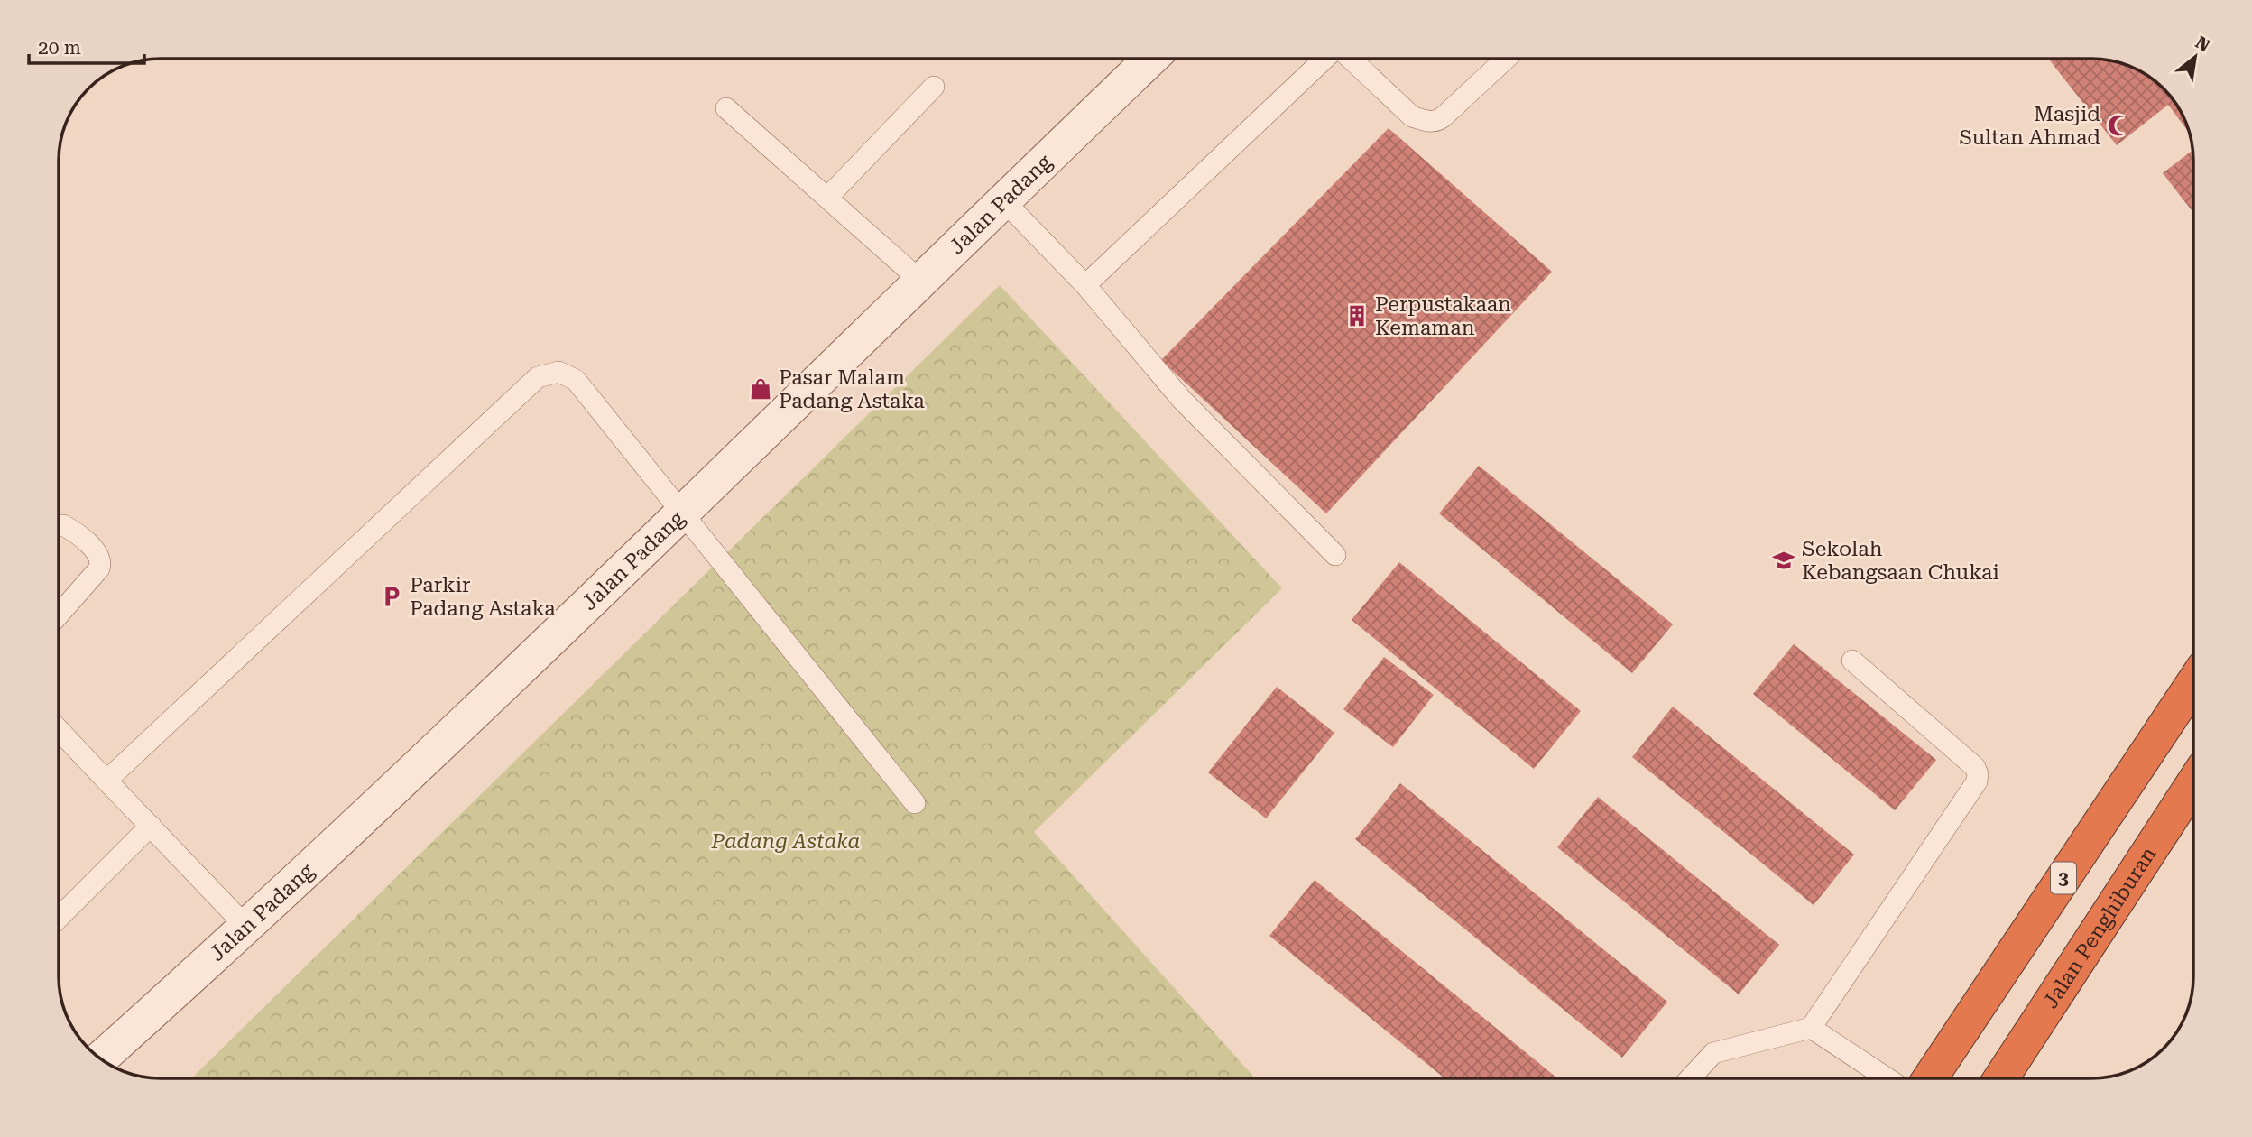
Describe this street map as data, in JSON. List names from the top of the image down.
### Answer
{
  "streets": {
    "highway": ["3", "Jalan Penghiburan"],
    "street": ["Jalan Padang"]
  },
  "parks": ["Padang Astaka"],
  "places": {
    "mosque": ["Masjid Sultan Ahmad"],
    "building": ["Perpustakaan Kemaman"],
    "shop": ["Pasar Malam Padang Astaka"],
    "school or university": ["Sekolah Kebangsaan Chukai"],
    "parking": ["Parkir Padang Astaka"]
  },
  "scale_bar": "20 m",
  "north": "top right"
}
